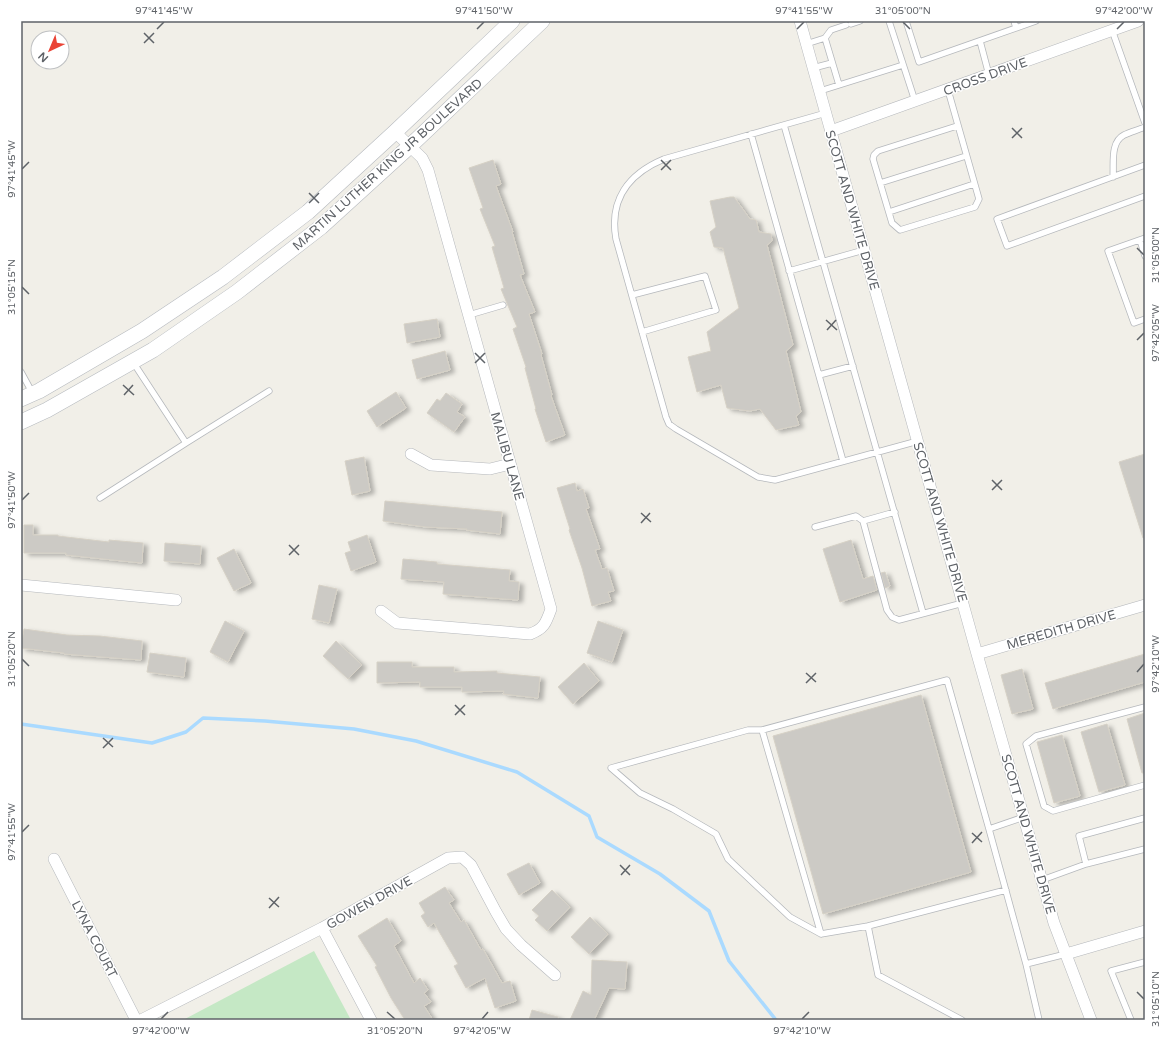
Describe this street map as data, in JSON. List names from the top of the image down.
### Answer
{
  "streets": {
    "main road": ["MARTIN LUTHER KING JR BOULEVARD"],
    "street": [
      "CROSS DRIVE",
      "SCOTT AND WHITE DRIVE",
      "MALIBU LANE",
      "MEREDITH DRIVE",
      "GOWEN DRIVE",
      "LYNA COURT"
    ]
  },
  "crossings": [
    ["CROSS DRIVE", "SCOTT AND WHITE DRIVE"],
    ["MARTIN LUTHER KING JR BOULEVARD", "MALIBU LANE"],
    ["SCOTT AND WHITE DRIVE", "MEREDITH DRIVE"]
  ],
  "north": "bottom left",
  "coordinates": [
    "97°41'45\"W",
    "97°41'50\"W",
    "97°41'55\"W",
    "31°05'00\"N",
    "97°42'00\"W",
    "31°05'15\"N",
    "97°42'05\"W",
    "31°05'20\"N",
    "97°42'10\"W",
    "31°05'10\"N"
  ]
}
